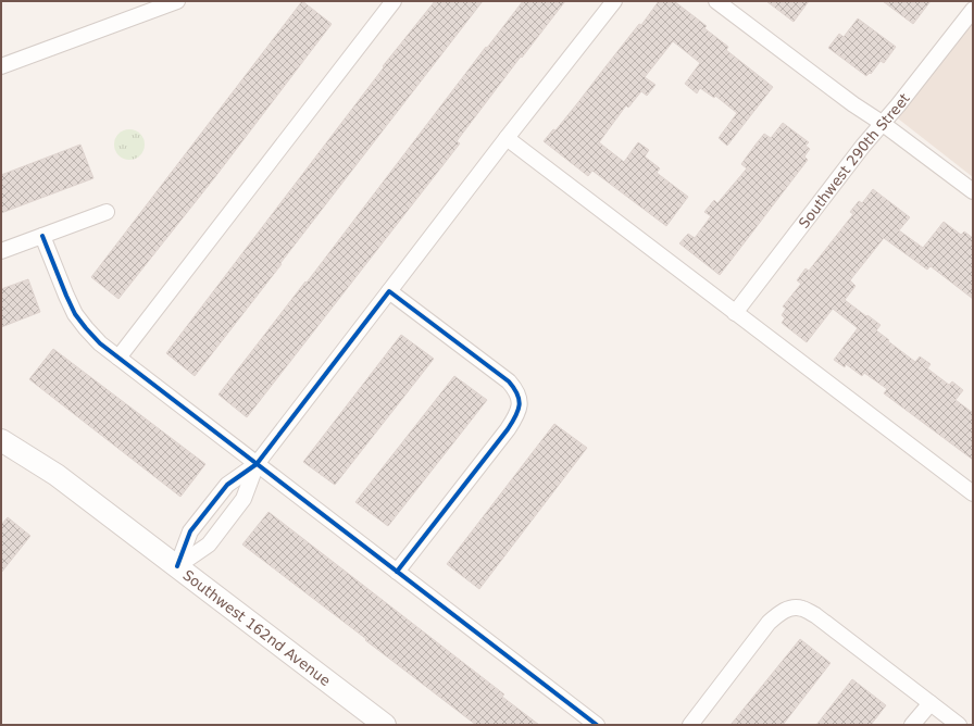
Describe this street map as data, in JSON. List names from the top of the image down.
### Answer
{
  "streets": {
    "street": ["Southwest 290th Street", "Southwest 162nd Avenue"]
  }
}
